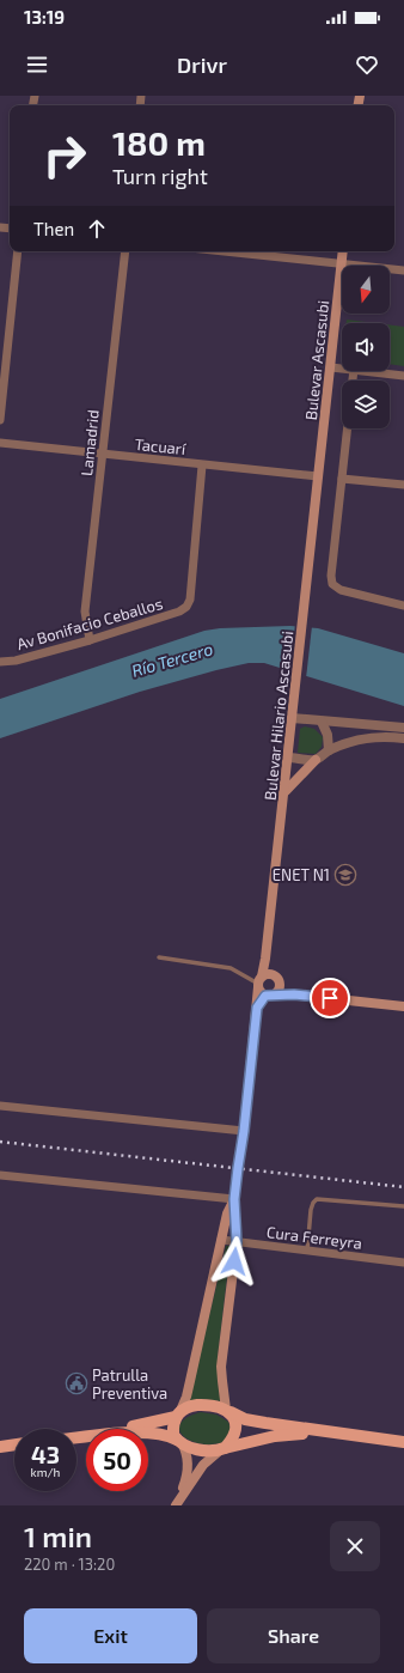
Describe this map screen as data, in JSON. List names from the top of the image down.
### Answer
{
  "streets": {
    "main road": ["Bulevar Ascasubi", "Bulevar Hilario Ascasubi"],
    "street": [
      "Lamadrid",
      "Tacuarí",
      "Av Bonifacio Ceballos",
      "Cura Ferreyra"
    ]
  },
  "crossings": [
    ["Bulevar Ascasubi", "Tacuarí"],
    ["Bulevar Ascasubi", "Bulevar Hilario Ascasubi"],
    ["Lamadrid", "Tacuarí"],
    ["Lamadrid", "Av Bonifacio Ceballos"],
    ["Tacuarí", "Av Bonifacio Ceballos"],
    ["Tacuarí", "Bulevar Hilario Ascasubi"]
  ],
  "water": ["Río Tercero"],
  "places": {
    "school or university": ["ENET N1"],
    "public building": ["Patrulla Preventiva"]
  },
  "north": "bottom",
  "page": {
    "status": "13:19",
    "header": "Drivr",
    "turn": ["180 m", "Turn right"],
    "then": "Then",
    "speed": "43 km/h",
    "limit": "50",
    "heading": ["1 min", "220 m · 13:20"],
    "buttons": ["Exit", "Share"]
  }
}
